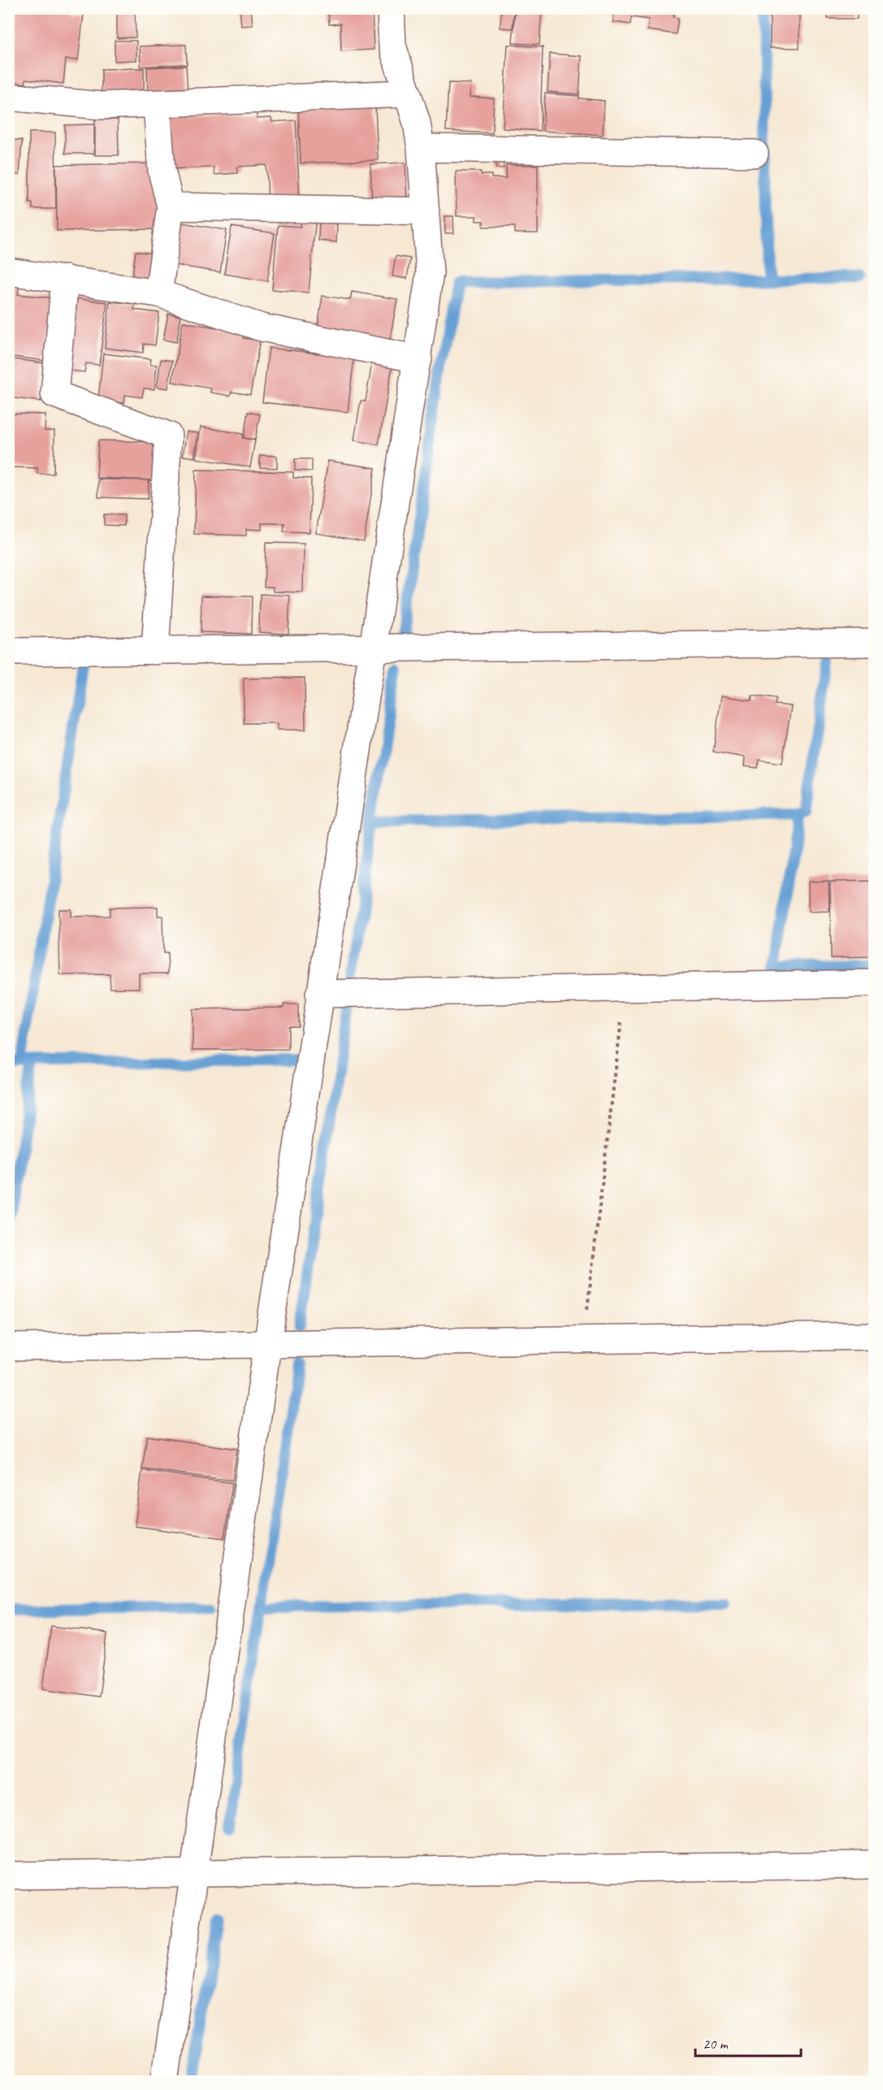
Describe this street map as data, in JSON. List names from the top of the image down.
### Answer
{
  "scale_bar": "20 m"
}
